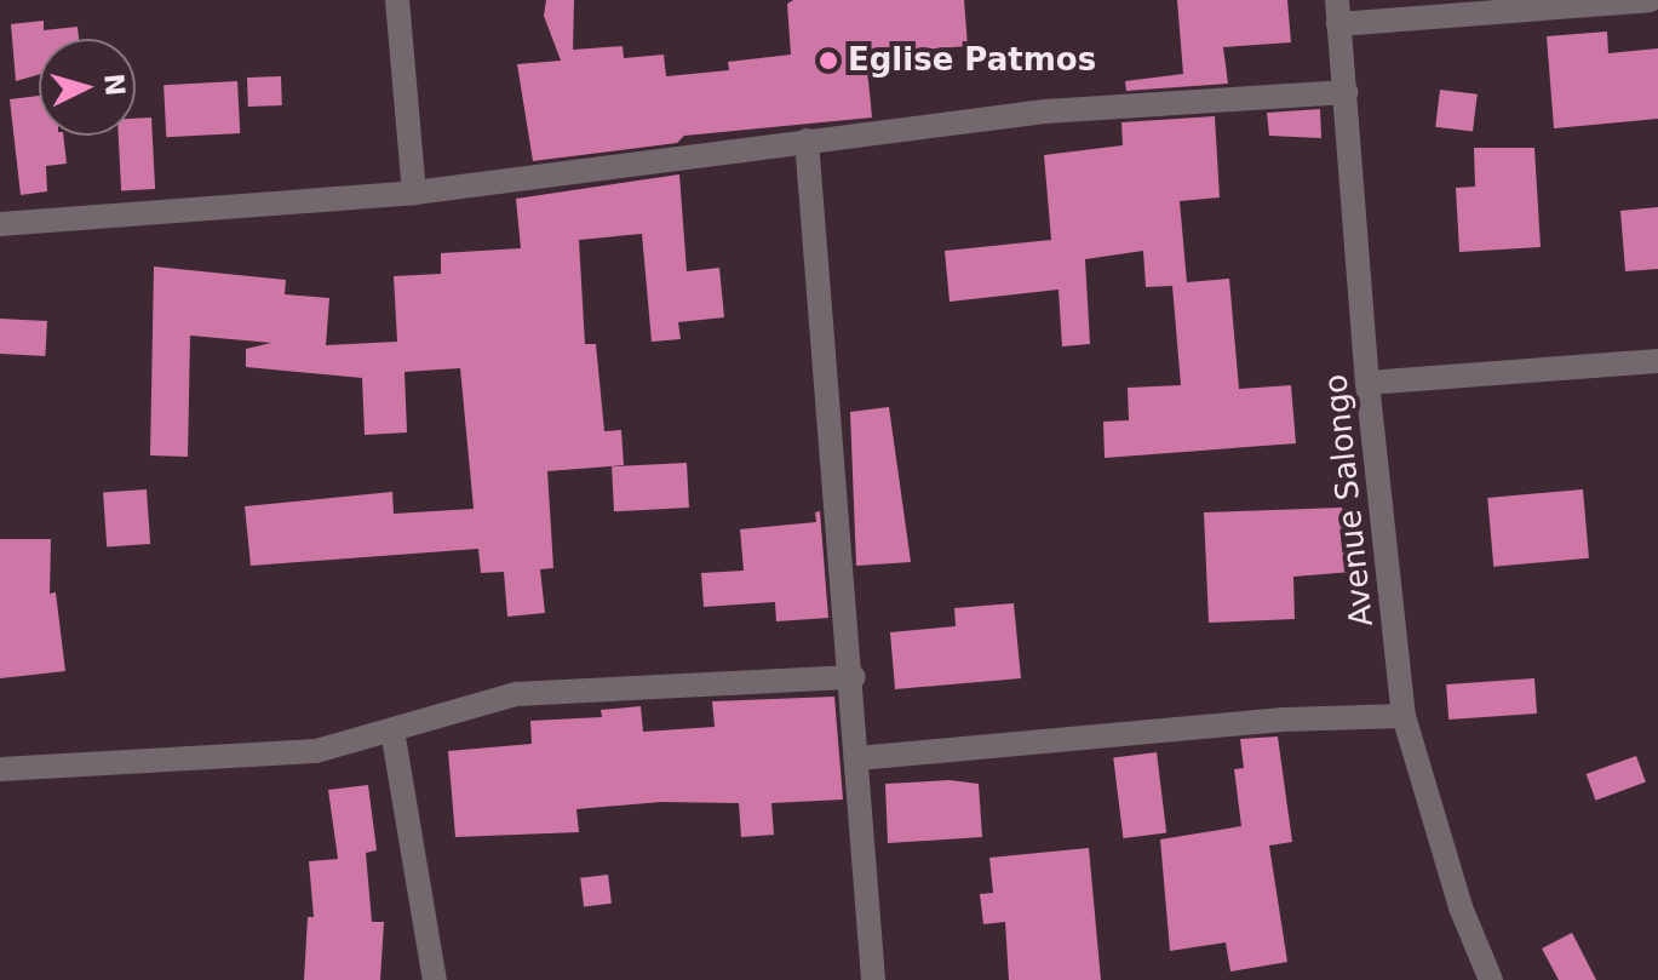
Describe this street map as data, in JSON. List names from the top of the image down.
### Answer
{
  "streets": {
    "street": ["Avenue Salongo"]
  },
  "places": ["Eglise Patmos"],
  "north": "right"
}
